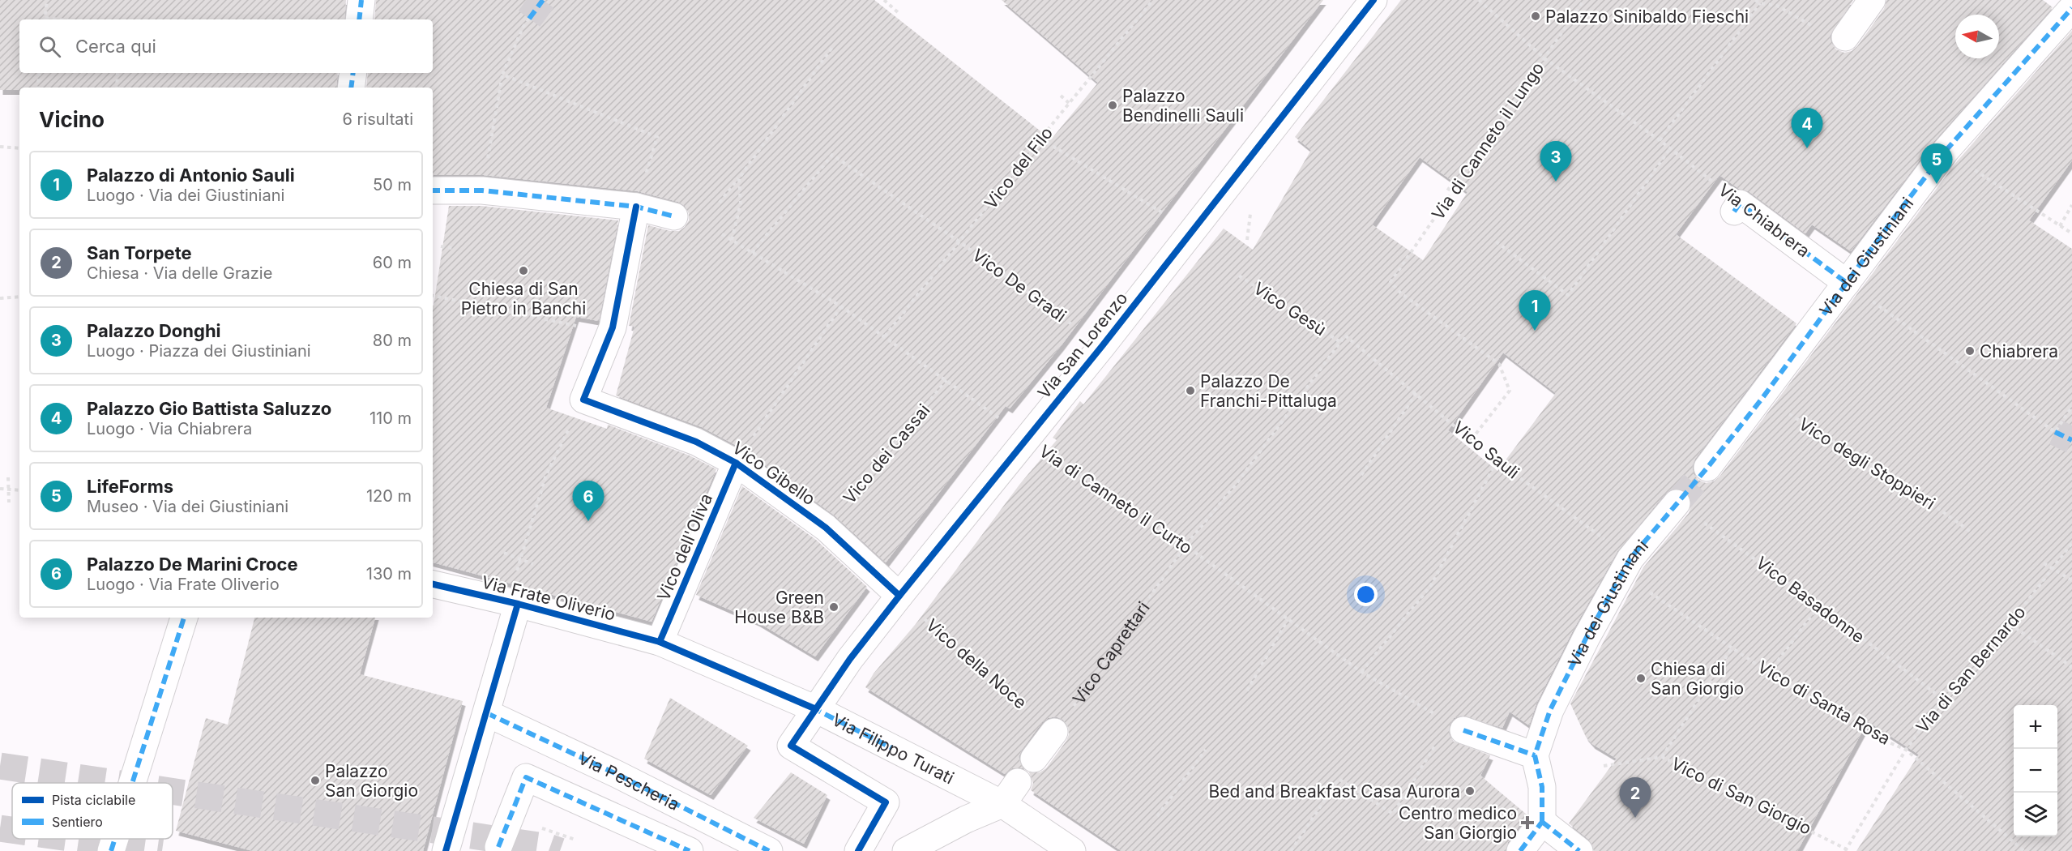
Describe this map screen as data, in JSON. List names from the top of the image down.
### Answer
{
  "streets": {
    "street": [
      "Via Chiabrera",
      "Via dei Giustiniani",
      "Via San Lorenzo",
      "Vico Gibello",
      "Vico dell'Oliva",
      "Via Frate Oliverio",
      "Via Filippo Turati",
      "Via Pescheria"
    ],
    "path": [
      "Via di Canneto il Lungo",
      "Vico del Filo",
      "Vico De Gradi",
      "Vico Gesù",
      "Vico Sauli",
      "Vico dei Cassai",
      "Vico degli Stoppieri",
      "Via di Canneto il Curto",
      "Vico Basadonne",
      "Vico Caprettari",
      "Vico della Noce",
      "Via di San Bernardo",
      "Vico di Santa Rosa",
      "Vico di San Giorgio"
    ]
  },
  "crossings": [
    ["Via di Canneto il Lungo", "Via Chiabrera"],
    ["Via di Canneto il Lungo", "Vico Sauli"],
    ["Vico del Filo", "Vico De Gradi"],
    ["Vico del Filo", "Via di Canneto il Curto"],
    ["Via Chiabrera", "Via dei Giustiniani"],
    ["Via dei Giustiniani", "Vico Sauli"],
    ["Via dei Giustiniani", "Vico degli Stoppieri"],
    ["Via dei Giustiniani", "Vico Basadonne"],
    ["Via dei Giustiniani", "Vico di Santa Rosa"],
    ["Vico De Gradi", "Via San Lorenzo"],
    ["Vico De Gradi", "Via di Canneto il Curto"],
    ["Vico Gesù", "Vico Sauli"],
    ["Via San Lorenzo", "Vico Gibello"],
    ["Via San Lorenzo", "Via di Canneto il Curto"],
    ["Via San Lorenzo", "Via Frate Oliverio"],
    ["Via San Lorenzo", "Vico della Noce"],
    ["Via San Lorenzo", "Via Filippo Turati"],
    ["Vico Sauli", "Vico di Santa Rosa"],
    ["Vico dei Cassai", "Vico Gibello"],
    ["Vico dei Cassai", "Via di Canneto il Curto"],
    ["Vico Gibello", "Vico dell'Oliva"],
    ["Vico Gibello", "Vico della Noce"],
    ["Via di Canneto il Curto", "Vico Caprettari"],
    ["Vico dell'Oliva", "Via Frate Oliverio"],
    ["Via Frate Oliverio", "Via Filippo Turati"],
    ["Vico Basadonne", "Via di San Bernardo"],
    ["Vico Caprettari", "Vico della Noce"],
    ["Via di San Bernardo", "Vico di Santa Rosa"],
    ["Via di San Bernardo", "Vico di San Giorgio"]
  ],
  "places": {
    "other": [
      "Palazzo Sinibaldo Fieschi",
      "Palazzo Bendinelli Sauli",
      "Chiesa di San Pietro in Banchi",
      "Chiabrera",
      "Palazzo De Franchi-Pittaluga",
      "Green House B&B",
      "Chiesa di San Giorgio",
      "Palazzo San Giorgio",
      "Bed and Breakfast Casa Aurora"
    ],
    "health": ["Centro medico San Giorgio"]
  },
  "legend": ["Pista ciclabile", "Sentiero"],
  "north": "left",
  "page": {
    "search": "Cerca qui",
    "heading": ["Vicino", "6 risultati"],
    "pins": [
      "4",
      "3",
      "5",
      "1",
      "6",
      "2"
    ],
    "list": [
      {
        "mark": "1",
        "name": "Palazzo di Antonio Sauli",
        "note": "Luogo · Via dei Giustiniani",
        "value": "50 m"
      },
      {
        "mark": "2",
        "name": "San Torpete",
        "note": "Chiesa · Via delle Grazie",
        "value": "60 m"
      },
      {
        "mark": "3",
        "name": "Palazzo Donghi",
        "note": "Luogo · Piazza dei Giustiniani",
        "value": "80 m"
      },
      {
        "mark": "4",
        "name": "Palazzo Gio Battista Saluzzo",
        "note": "Luogo · Via Chiabrera",
        "value": "110 m"
      },
      {
        "mark": "5",
        "name": "LifeForms",
        "note": "Museo · Via dei Giustiniani",
        "value": "120 m"
      },
      {
        "mark": "6",
        "name": "Palazzo De Marini Croce",
        "note": "Luogo · Via Frate Oliverio",
        "value": "130 m"
      }
    ],
    "map_buttons": ["+", "−"]
  }
}
